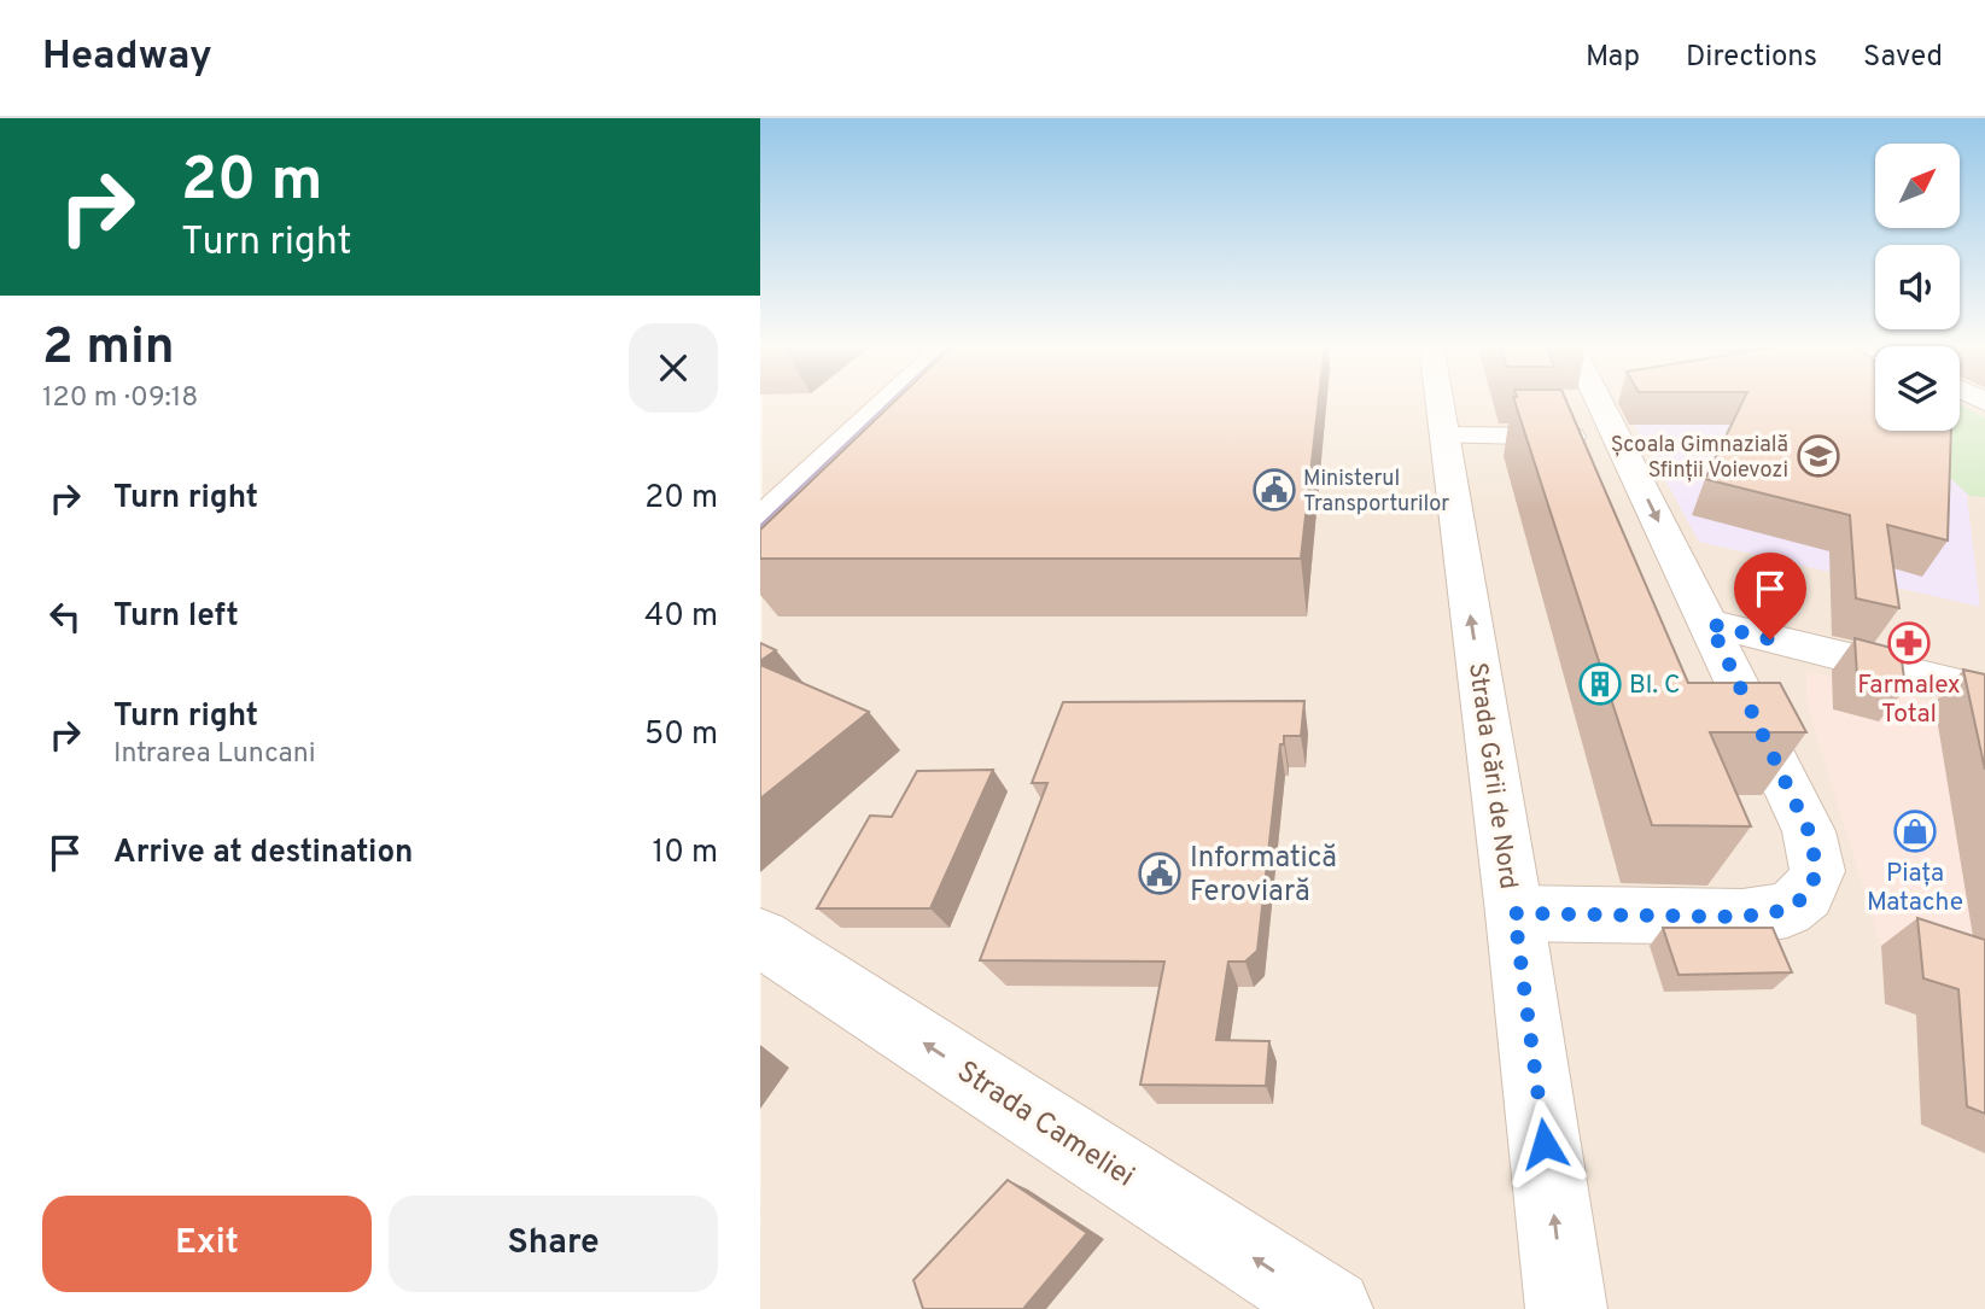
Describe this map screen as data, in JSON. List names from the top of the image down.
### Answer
{
  "streets": {
    "street": ["Strada Gării de Nord", "Strada Cameliei"]
  },
  "one_way": ["Strada Gării de Nord", "Strada Cameliei"],
  "places": {
    "school or university": ["Școala Gimnazială Sfinții Voievozi"],
    "public building": ["Ministerul Transporturilor", "Informatică Feroviară"],
    "pharmacy": ["Farmalex Total"],
    "building": ["Bl. C"],
    "shop": ["Piața Matache"]
  },
  "north": "top right",
  "page": {
    "header": "Headway",
    "nav": ["Map", "Directions", "Saved"],
    "turn": ["20 m", "Turn right"],
    "heading": ["2 min", "120 m · 09:18"],
    "list": [
      {
        "name": "Turn right",
        "value": "20 m"
      },
      {
        "name": "Turn left",
        "value": "40 m"
      },
      {
        "name": "Turn right",
        "note": "Intrarea Luncani",
        "value": "50 m"
      },
      {
        "name": "Arrive at destination",
        "value": "10 m"
      }
    ],
    "buttons": ["Exit", "Share"]
  }
}
